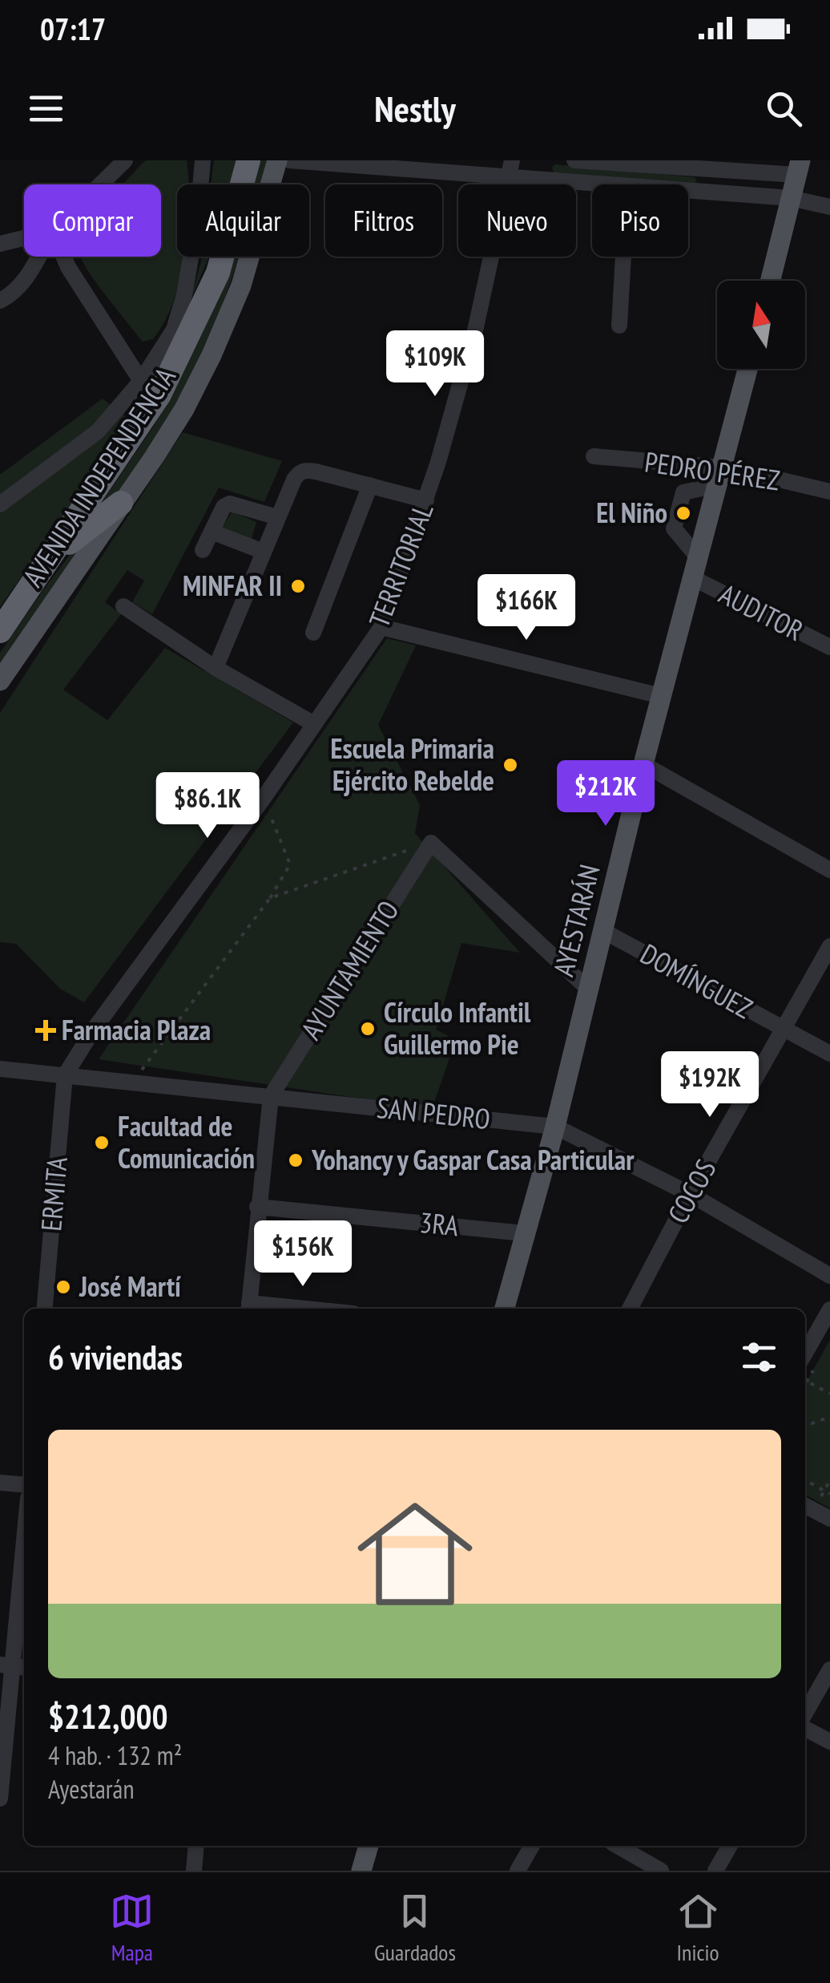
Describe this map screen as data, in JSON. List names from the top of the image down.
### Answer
{
  "streets": {
    "highway": ["AVENIDA INDEPENDENCIA"],
    "main road": ["AYESTARÁN"],
    "street": [
      "PEDRO PÉREZ",
      "TERRITORIAL",
      "AUDITOR",
      "AYUNTAMIENTO",
      "DOMÍNGUEZ",
      "SAN PEDRO",
      "COCOS",
      "ERMITA",
      "3RA"
    ]
  },
  "crossings": [
    ["PEDRO PÉREZ", "AYESTARÁN"],
    ["TERRITORIAL", "SAN PEDRO"],
    ["TERRITORIAL", "ERMITA"],
    ["AUDITOR", "AYESTARÁN"],
    ["AYESTARÁN", "DOMÍNGUEZ"],
    ["AYESTARÁN", "SAN PEDRO"],
    ["AYESTARÁN", "3RA"],
    ["AYUNTAMIENTO", "SAN PEDRO"],
    ["AYUNTAMIENTO", "3RA"],
    ["DOMÍNGUEZ", "COCOS"],
    ["SAN PEDRO", "COCOS"],
    ["SAN PEDRO", "ERMITA"]
  ],
  "places": {
    "other": [
      "El Niño",
      "MINFAR II",
      "Escuela Primaria Ejército Rebelde",
      "Círculo Infantil Guillermo Pie",
      "Facultad de Comunicación",
      "Yohancy y Gaspar Casa Particular",
      "José Martí"
    ],
    "health": ["Farmacia Plaza"]
  },
  "north": "top",
  "page": {
    "status": "07:17",
    "header": "Nestly",
    "chip": [
      "Comprar",
      "Alquilar",
      "Filtros",
      "Nuevo",
      "Piso"
    ],
    "price": [
      "$109K",
      "$166K",
      "$212K",
      "$86.1K",
      "$192K",
      "$156K"
    ],
    "heading": "6 viviendas",
    "list": [
      {
        "name": "$212,000",
        "note": "4 hab. · 132 m² · Ayestarán"
      }
    ],
    "tabs": ["Mapa", "Guardados", "Inicio"]
  }
}
